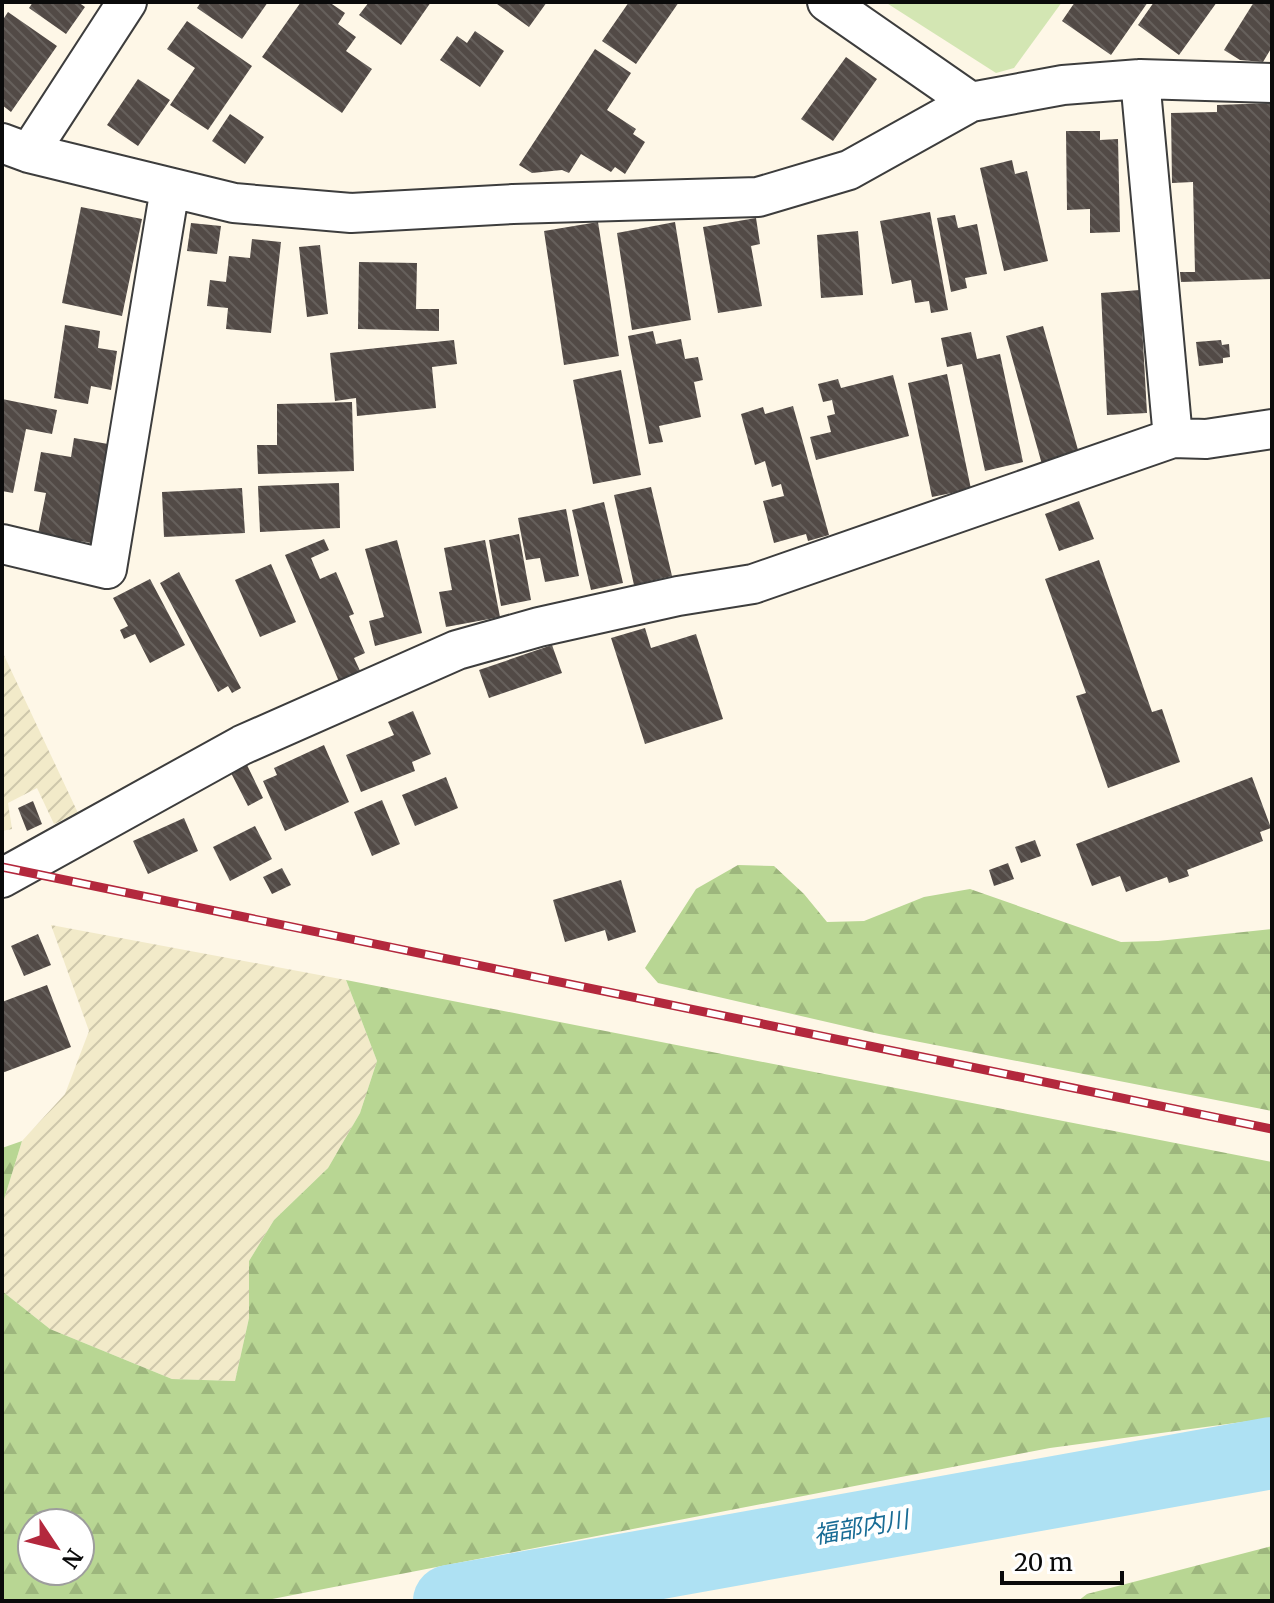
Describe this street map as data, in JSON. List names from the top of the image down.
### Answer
{
  "water": ["福部内川"],
  "scale_bar": "20 m",
  "north": "bottom right"
}
